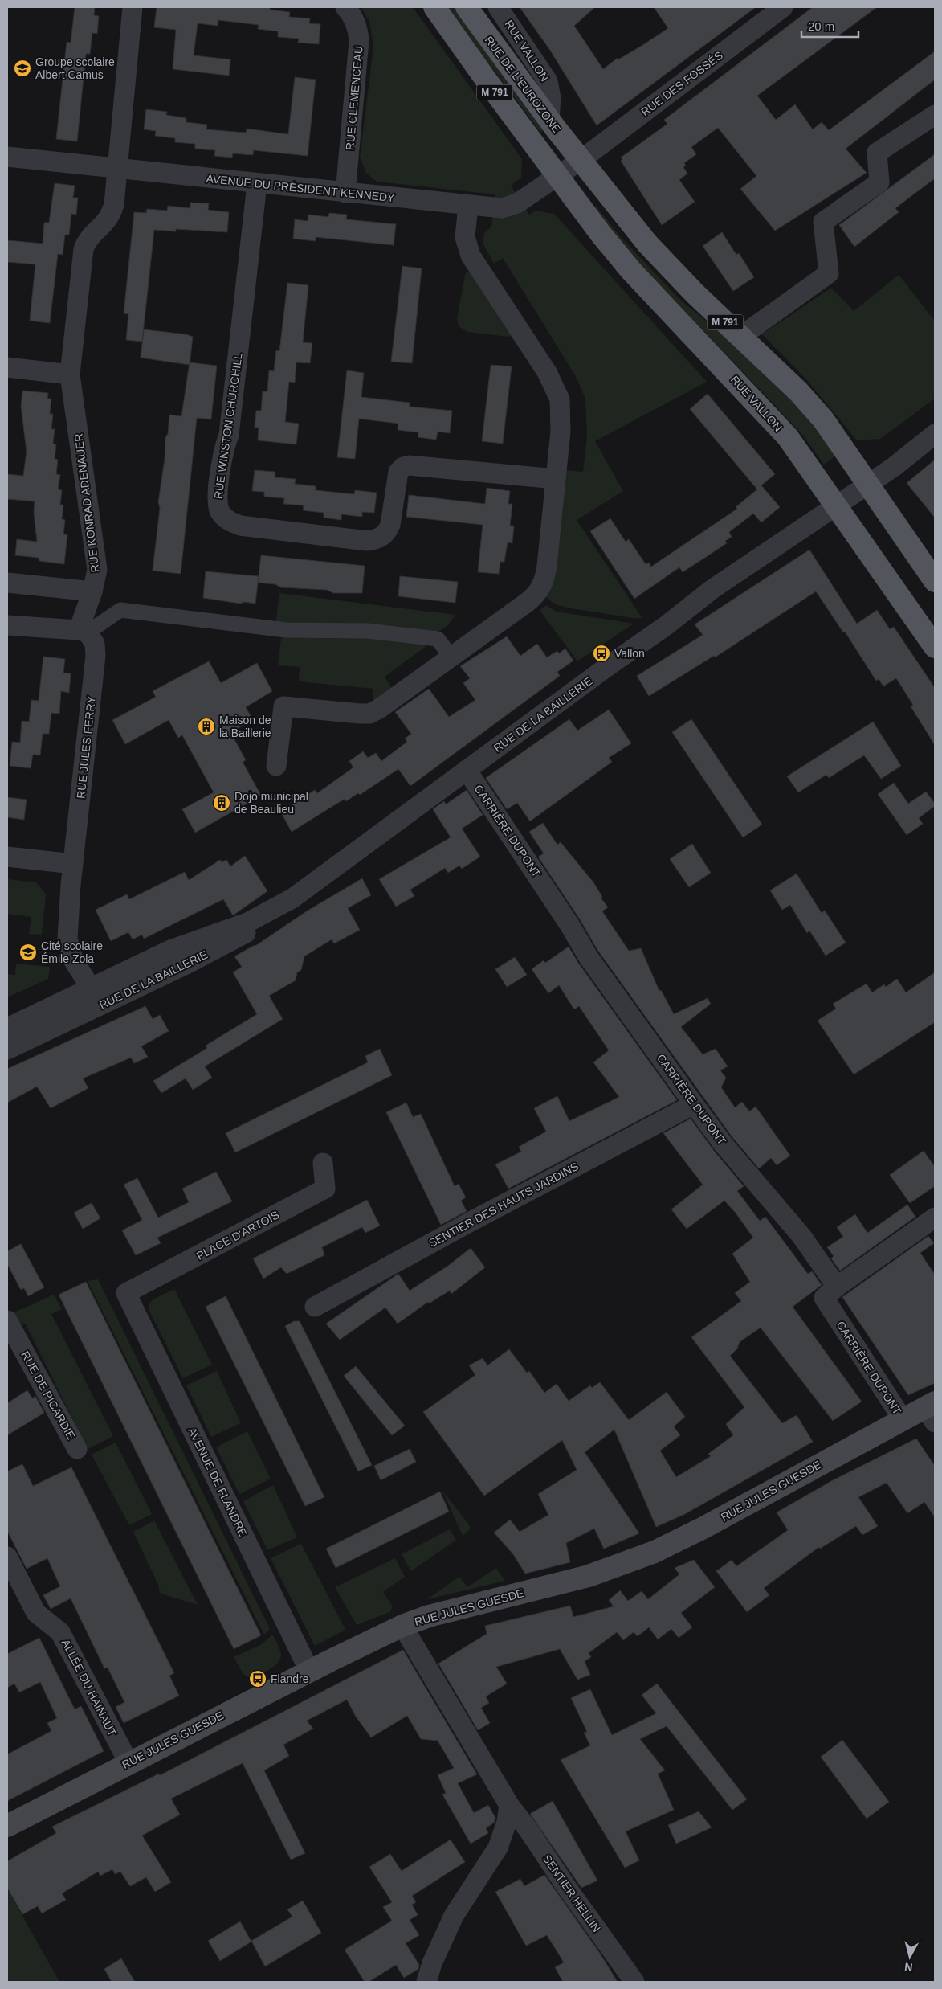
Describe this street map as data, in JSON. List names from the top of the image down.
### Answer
{
  "streets": {
    "main road": [
      "RUE VALLON",
      "RUE DE L'EUROZONE",
      "M 791",
      "RUE JULES GUESDE"
    ],
    "street": [
      "RUE DES FOSSÉS",
      "RUE CLEMENCEAU",
      "AVENUE DU PRÉSIDENT KENNEDY",
      "RUE WINSTON CHURCHILL",
      "RUE KONRAD ADENAUER",
      "RUE DE LA BAILLERIE",
      "RUE JULES FERRY",
      "CARRIÈRE DUPONT",
      "SENTIER DES HAUTS JARDINS",
      "PLACE D'ARTOIS",
      "RUE DE PICARDIE",
      "AVENUE DE FLANDRE",
      "ALLÉE DU HAINAUT",
      "SENTIER HELLIN"
    ]
  },
  "crossings": [
    ["RUE VALLON", "RUE DE L'EUROZONE"],
    ["RUE VALLON", "M 791"],
    ["RUE VALLON", "AVENUE DU PRÉSIDENT KENNEDY"],
    ["RUE VALLON", "RUE DE LA BAILLERIE"],
    ["RUE DES FOSSÉS", "RUE DE L'EUROZONE"],
    ["RUE DES FOSSÉS", "M 791"],
    ["RUE DES FOSSÉS", "AVENUE DU PRÉSIDENT KENNEDY"],
    ["RUE DE L'EUROZONE", "M 791"],
    ["RUE DE L'EUROZONE", "AVENUE DU PRÉSIDENT KENNEDY"],
    ["M 791", "AVENUE DU PRÉSIDENT KENNEDY"],
    ["M 791", "RUE DE LA BAILLERIE"],
    ["RUE CLEMENCEAU", "AVENUE DU PRÉSIDENT KENNEDY"],
    ["AVENUE DU PRÉSIDENT KENNEDY", "RUE WINSTON CHURCHILL"],
    ["AVENUE DU PRÉSIDENT KENNEDY", "RUE KONRAD ADENAUER"],
    ["RUE KONRAD ADENAUER", "RUE JULES FERRY"],
    ["RUE DE LA BAILLERIE", "RUE JULES FERRY"],
    ["RUE DE LA BAILLERIE", "CARRIÈRE DUPONT"],
    ["CARRIÈRE DUPONT", "SENTIER DES HAUTS JARDINS"],
    ["CARRIÈRE DUPONT", "RUE JULES GUESDE"],
    ["PLACE D'ARTOIS", "AVENUE DE FLANDRE"],
    ["AVENUE DE FLANDRE", "RUE JULES GUESDE"],
    ["RUE JULES GUESDE", "ALLÉE DU HAINAUT"],
    ["RUE JULES GUESDE", "SENTIER HELLIN"]
  ],
  "places": {
    "school or university": ["Groupe scolaire Albert Camus", "Cité scolaire Émile Zola"],
    "bus stop": ["Vallon", "Flandre"],
    "building": ["Maison de la Baillerie", "Dojo municipal de Beaulieu"]
  },
  "scale_bar": "20 m",
  "north": "bottom"
}
